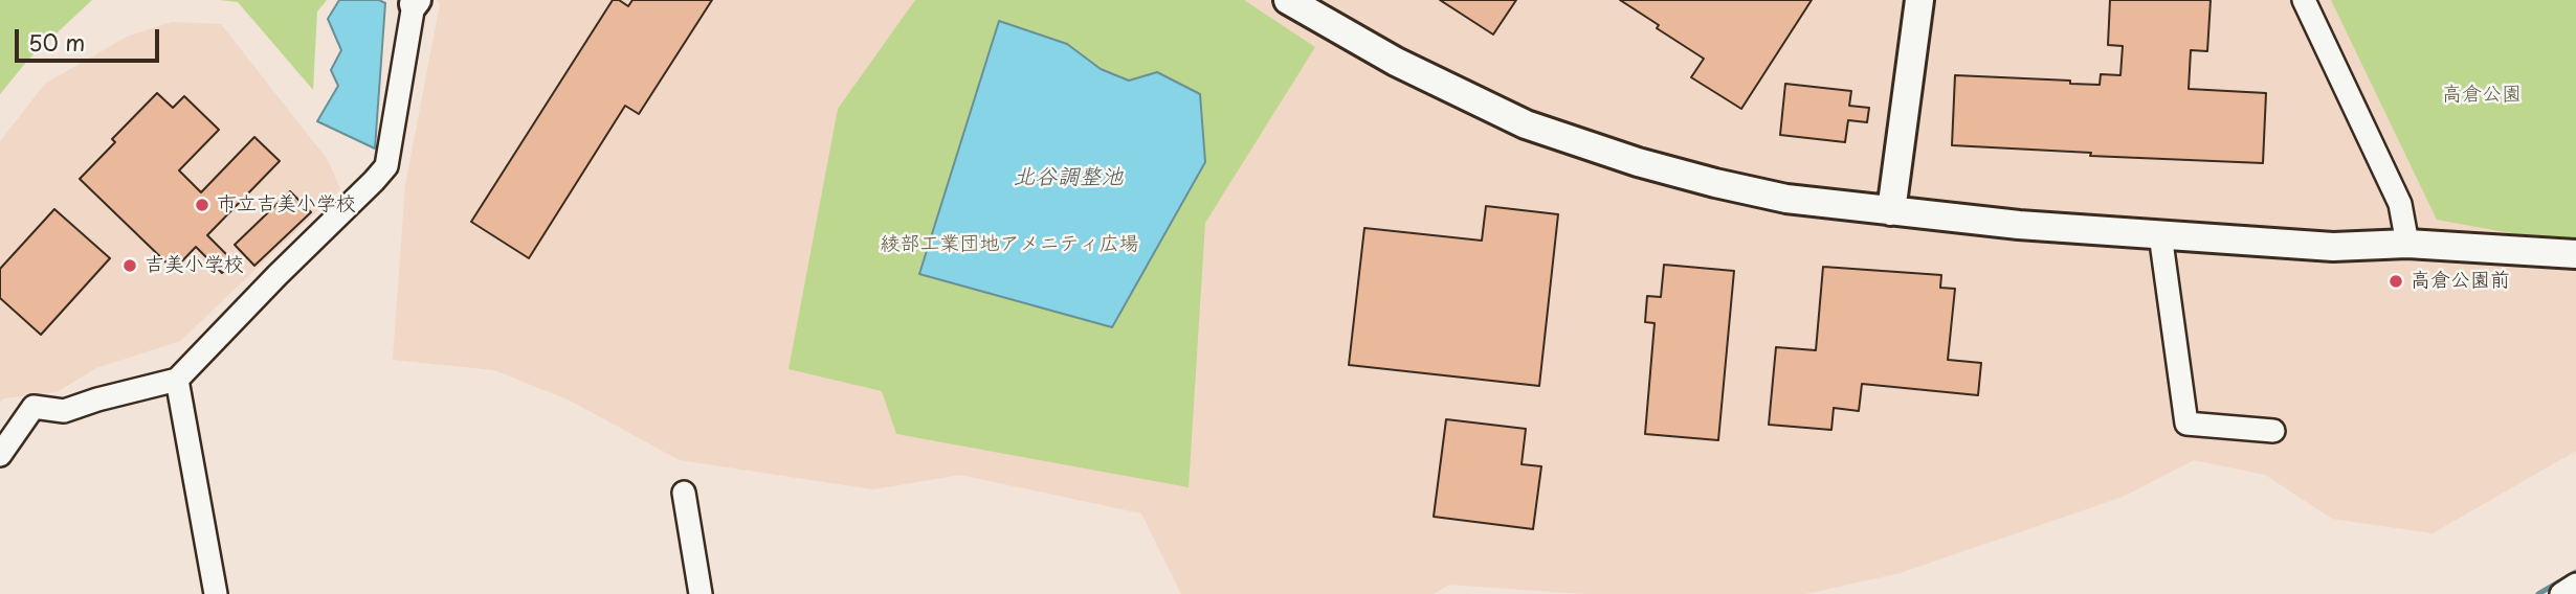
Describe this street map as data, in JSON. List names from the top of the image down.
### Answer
{
  "water": ["北谷調整池"],
  "parks": ["高倉公園", "綾部工業団地アメニティ広場"],
  "places": ["市立吉美小学校", "吉美小学校", "高倉公園前"],
  "scale_bar": "50 m"
}
